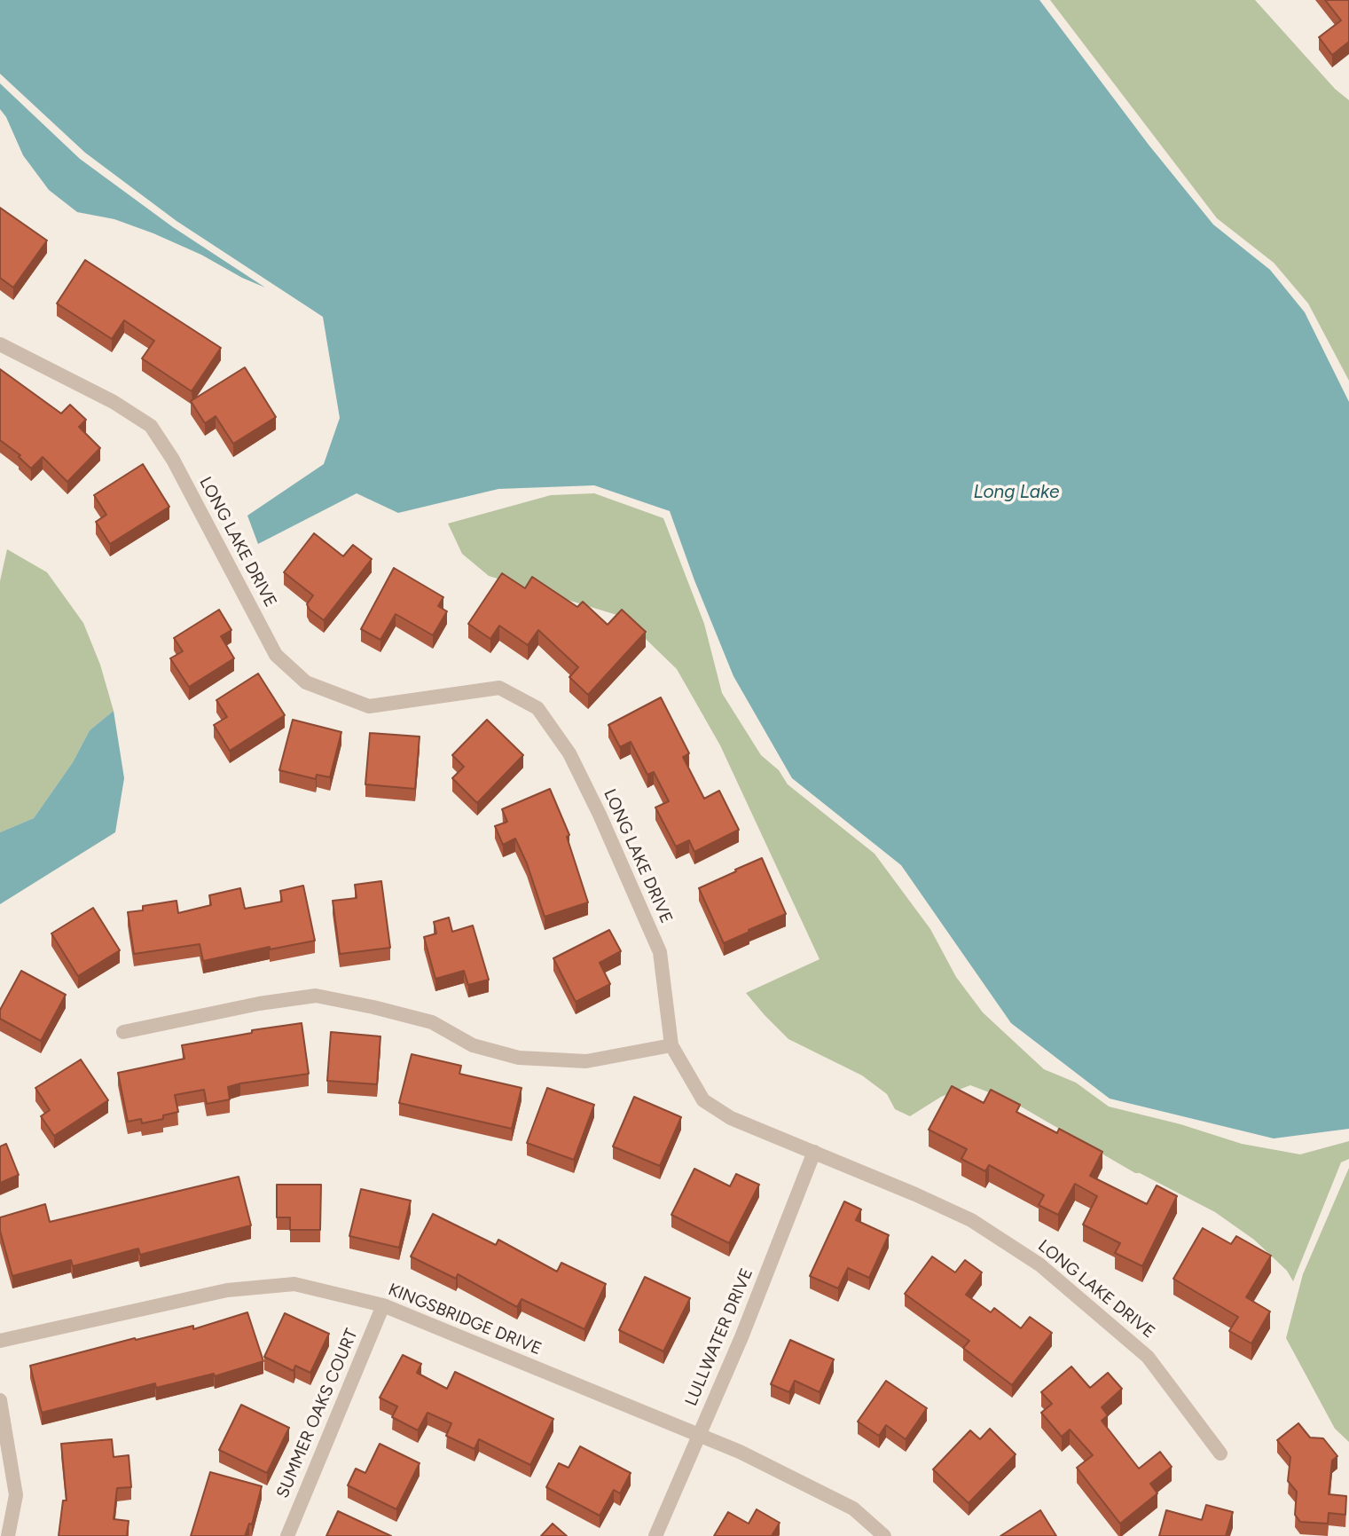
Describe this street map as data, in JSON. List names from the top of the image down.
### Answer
{
  "streets": {
    "street": [
      "LONG LAKE DRIVE",
      "KINGSBRIDGE DRIVE",
      "LULLWATER DRIVE",
      "SUMMER OAKS COURT"
    ]
  },
  "crossings": [
    ["LONG LAKE DRIVE", "LULLWATER DRIVE"],
    ["KINGSBRIDGE DRIVE", "LULLWATER DRIVE"],
    ["KINGSBRIDGE DRIVE", "SUMMER OAKS COURT"]
  ],
  "water": ["Long Lake"]
}
